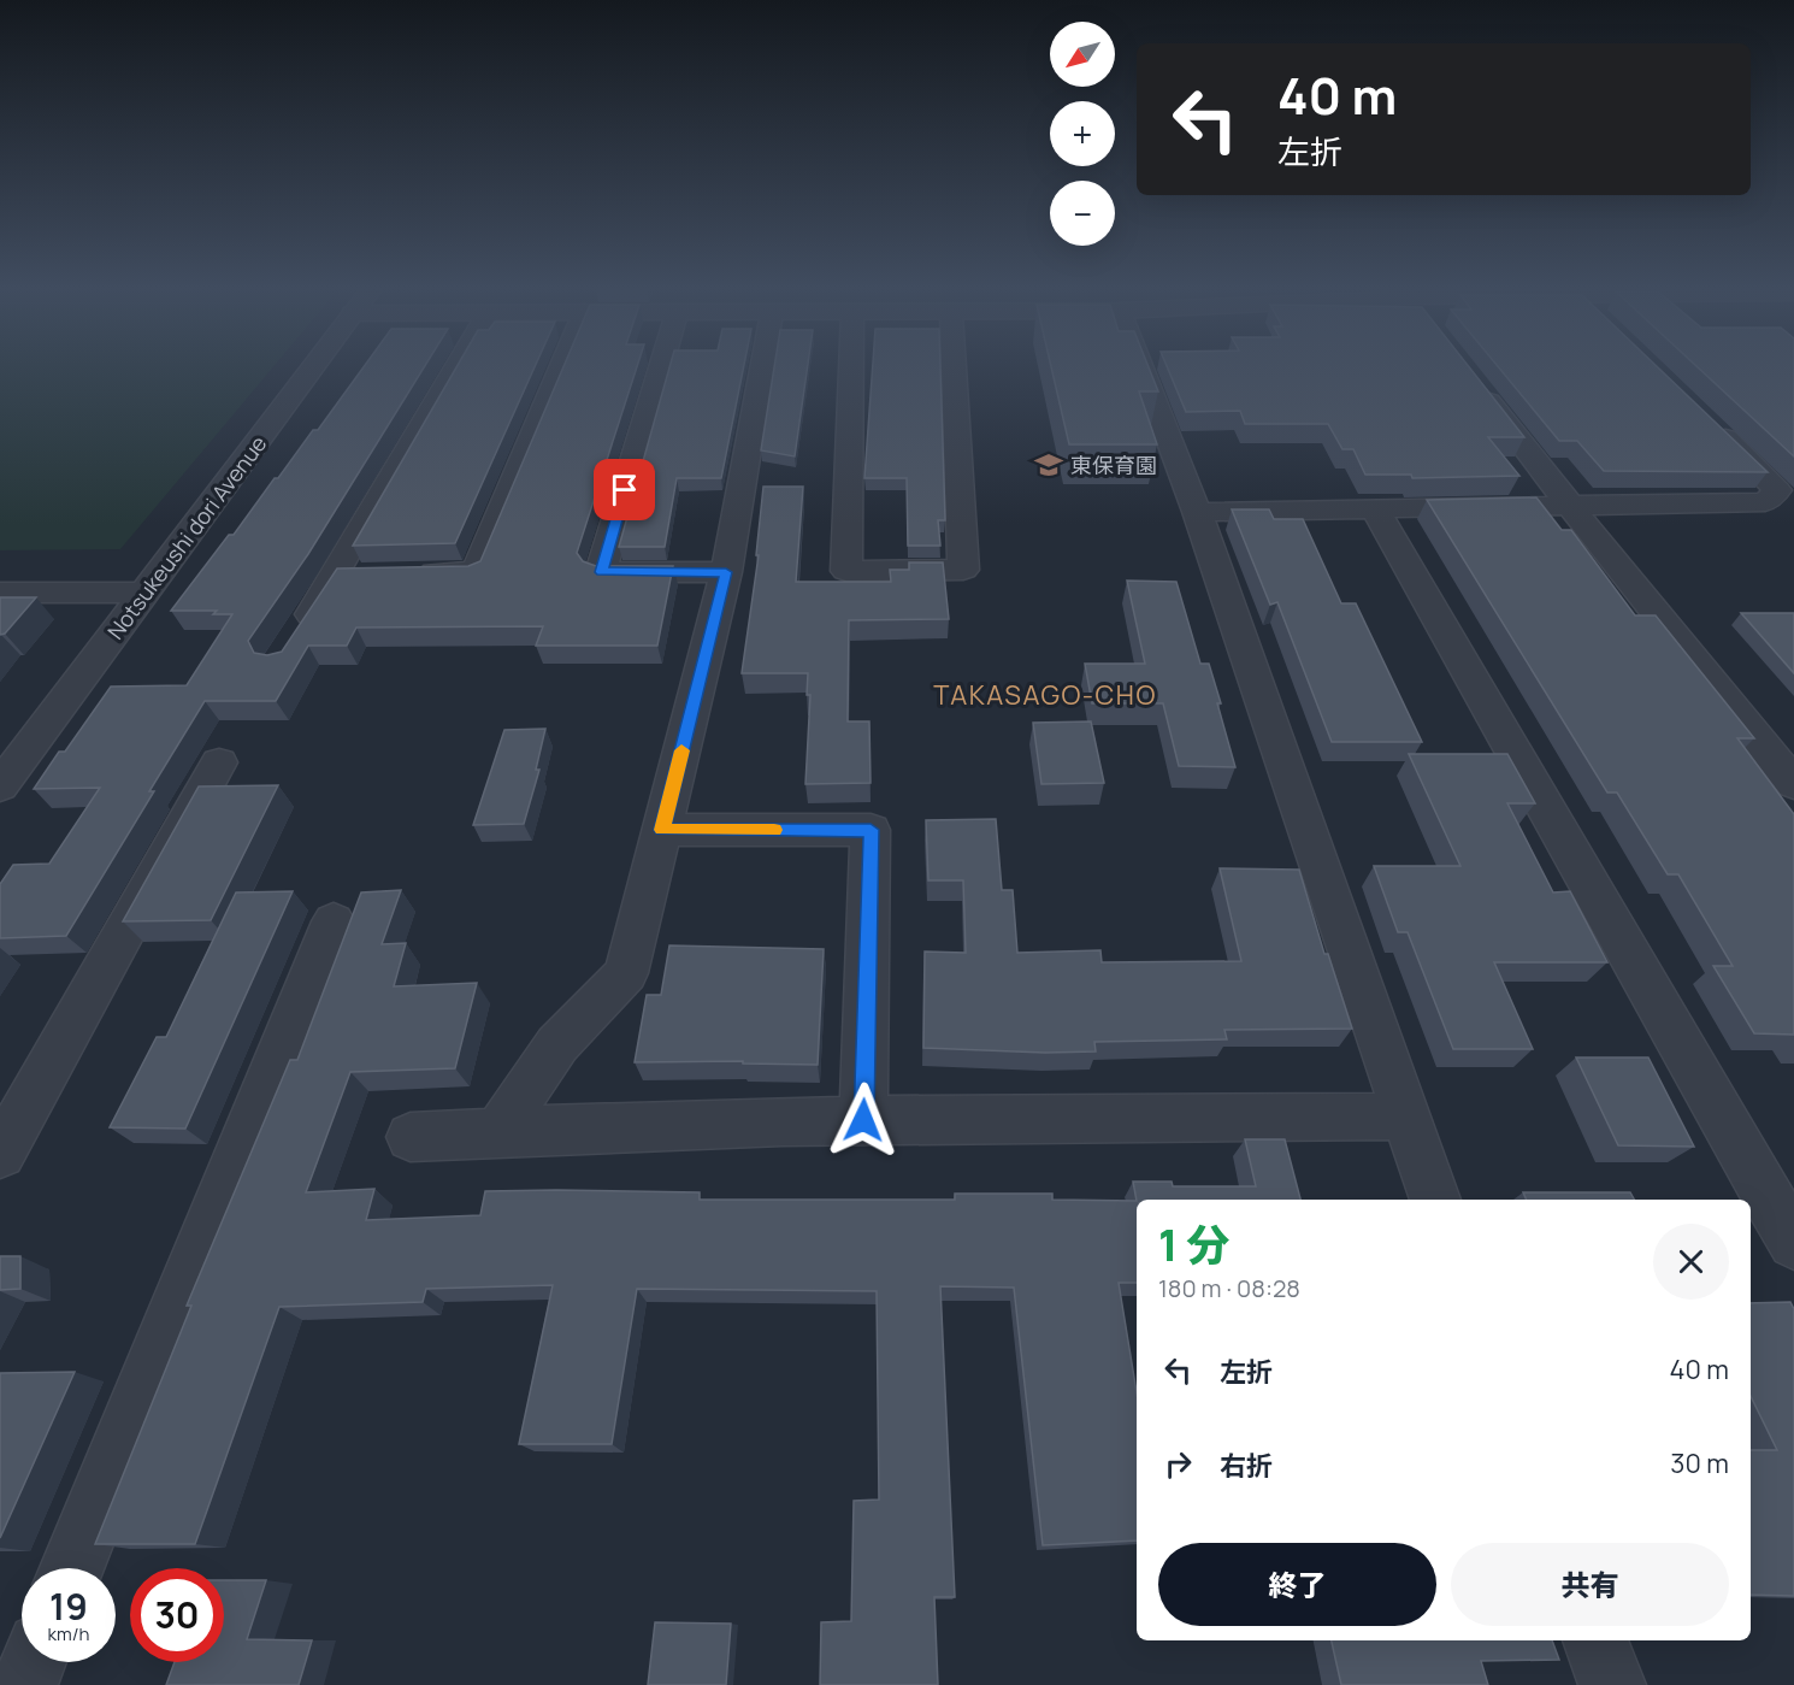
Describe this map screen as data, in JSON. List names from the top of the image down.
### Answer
{
  "streets": {
    "street": ["Notsukeushi dori Avenue"]
  },
  "districts": ["TAKASAGO-CHO"],
  "places": {
    "school or university": ["東保育園"]
  },
  "north": "bottom left",
  "page": {
    "map_buttons": ["+", "−"],
    "turn": ["40 m", "左折"],
    "heading": ["1 分", "180 m · 08:28"],
    "list": [
      {
        "name": "左折",
        "value": "40 m"
      },
      {
        "name": "右折",
        "value": "30 m"
      }
    ],
    "buttons": ["終了", "共有"],
    "speed": "19 km/h",
    "limit": "30"
  }
}
